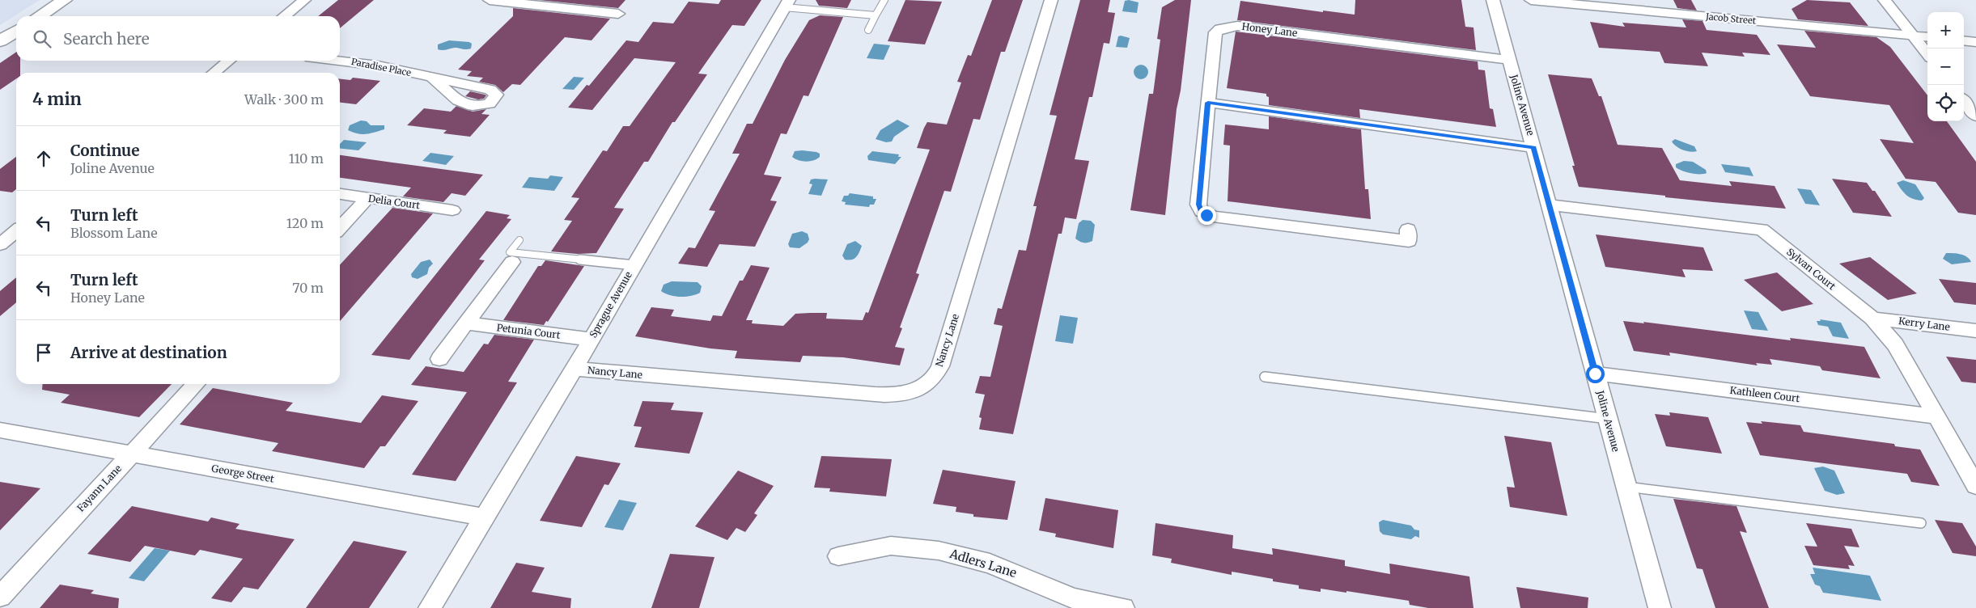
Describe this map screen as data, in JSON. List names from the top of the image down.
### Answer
{
  "streets": {
    "street": [
      "Jacob Street",
      "Honey Lane",
      "Paradise Place",
      "Joline Avenue",
      "Delia Court",
      "Sylvan Court",
      "Sprague Avenue",
      "Kerry Lane",
      "Petunia Court",
      "Nancy Lane",
      "Kathleen Court",
      "George Street",
      "Fayann Lane",
      "Adlers Lane"
    ]
  },
  "crossings": [
    ["Honey Lane", "Joline Avenue"],
    ["Joline Avenue", "Sylvan Court"],
    ["Joline Avenue", "Kathleen Court"],
    ["Sylvan Court", "Kerry Lane"],
    ["Sylvan Court", "Kathleen Court"],
    ["Sprague Avenue", "Petunia Court"],
    ["Sprague Avenue", "Nancy Lane"],
    ["Sprague Avenue", "George Street"],
    ["George Street", "Fayann Lane"]
  ],
  "page": {
    "map_buttons": ["+", "−"],
    "search": "Search here",
    "heading": ["4 min", "Walk · 300 m"],
    "list": [
      ["Continue", "Joline Avenue", "110 m"],
      ["Turn left", "Blossom Lane", "120 m"],
      ["Turn left", "Honey Lane", "70 m"],
      "Arrive at destination"
    ]
  }
}
